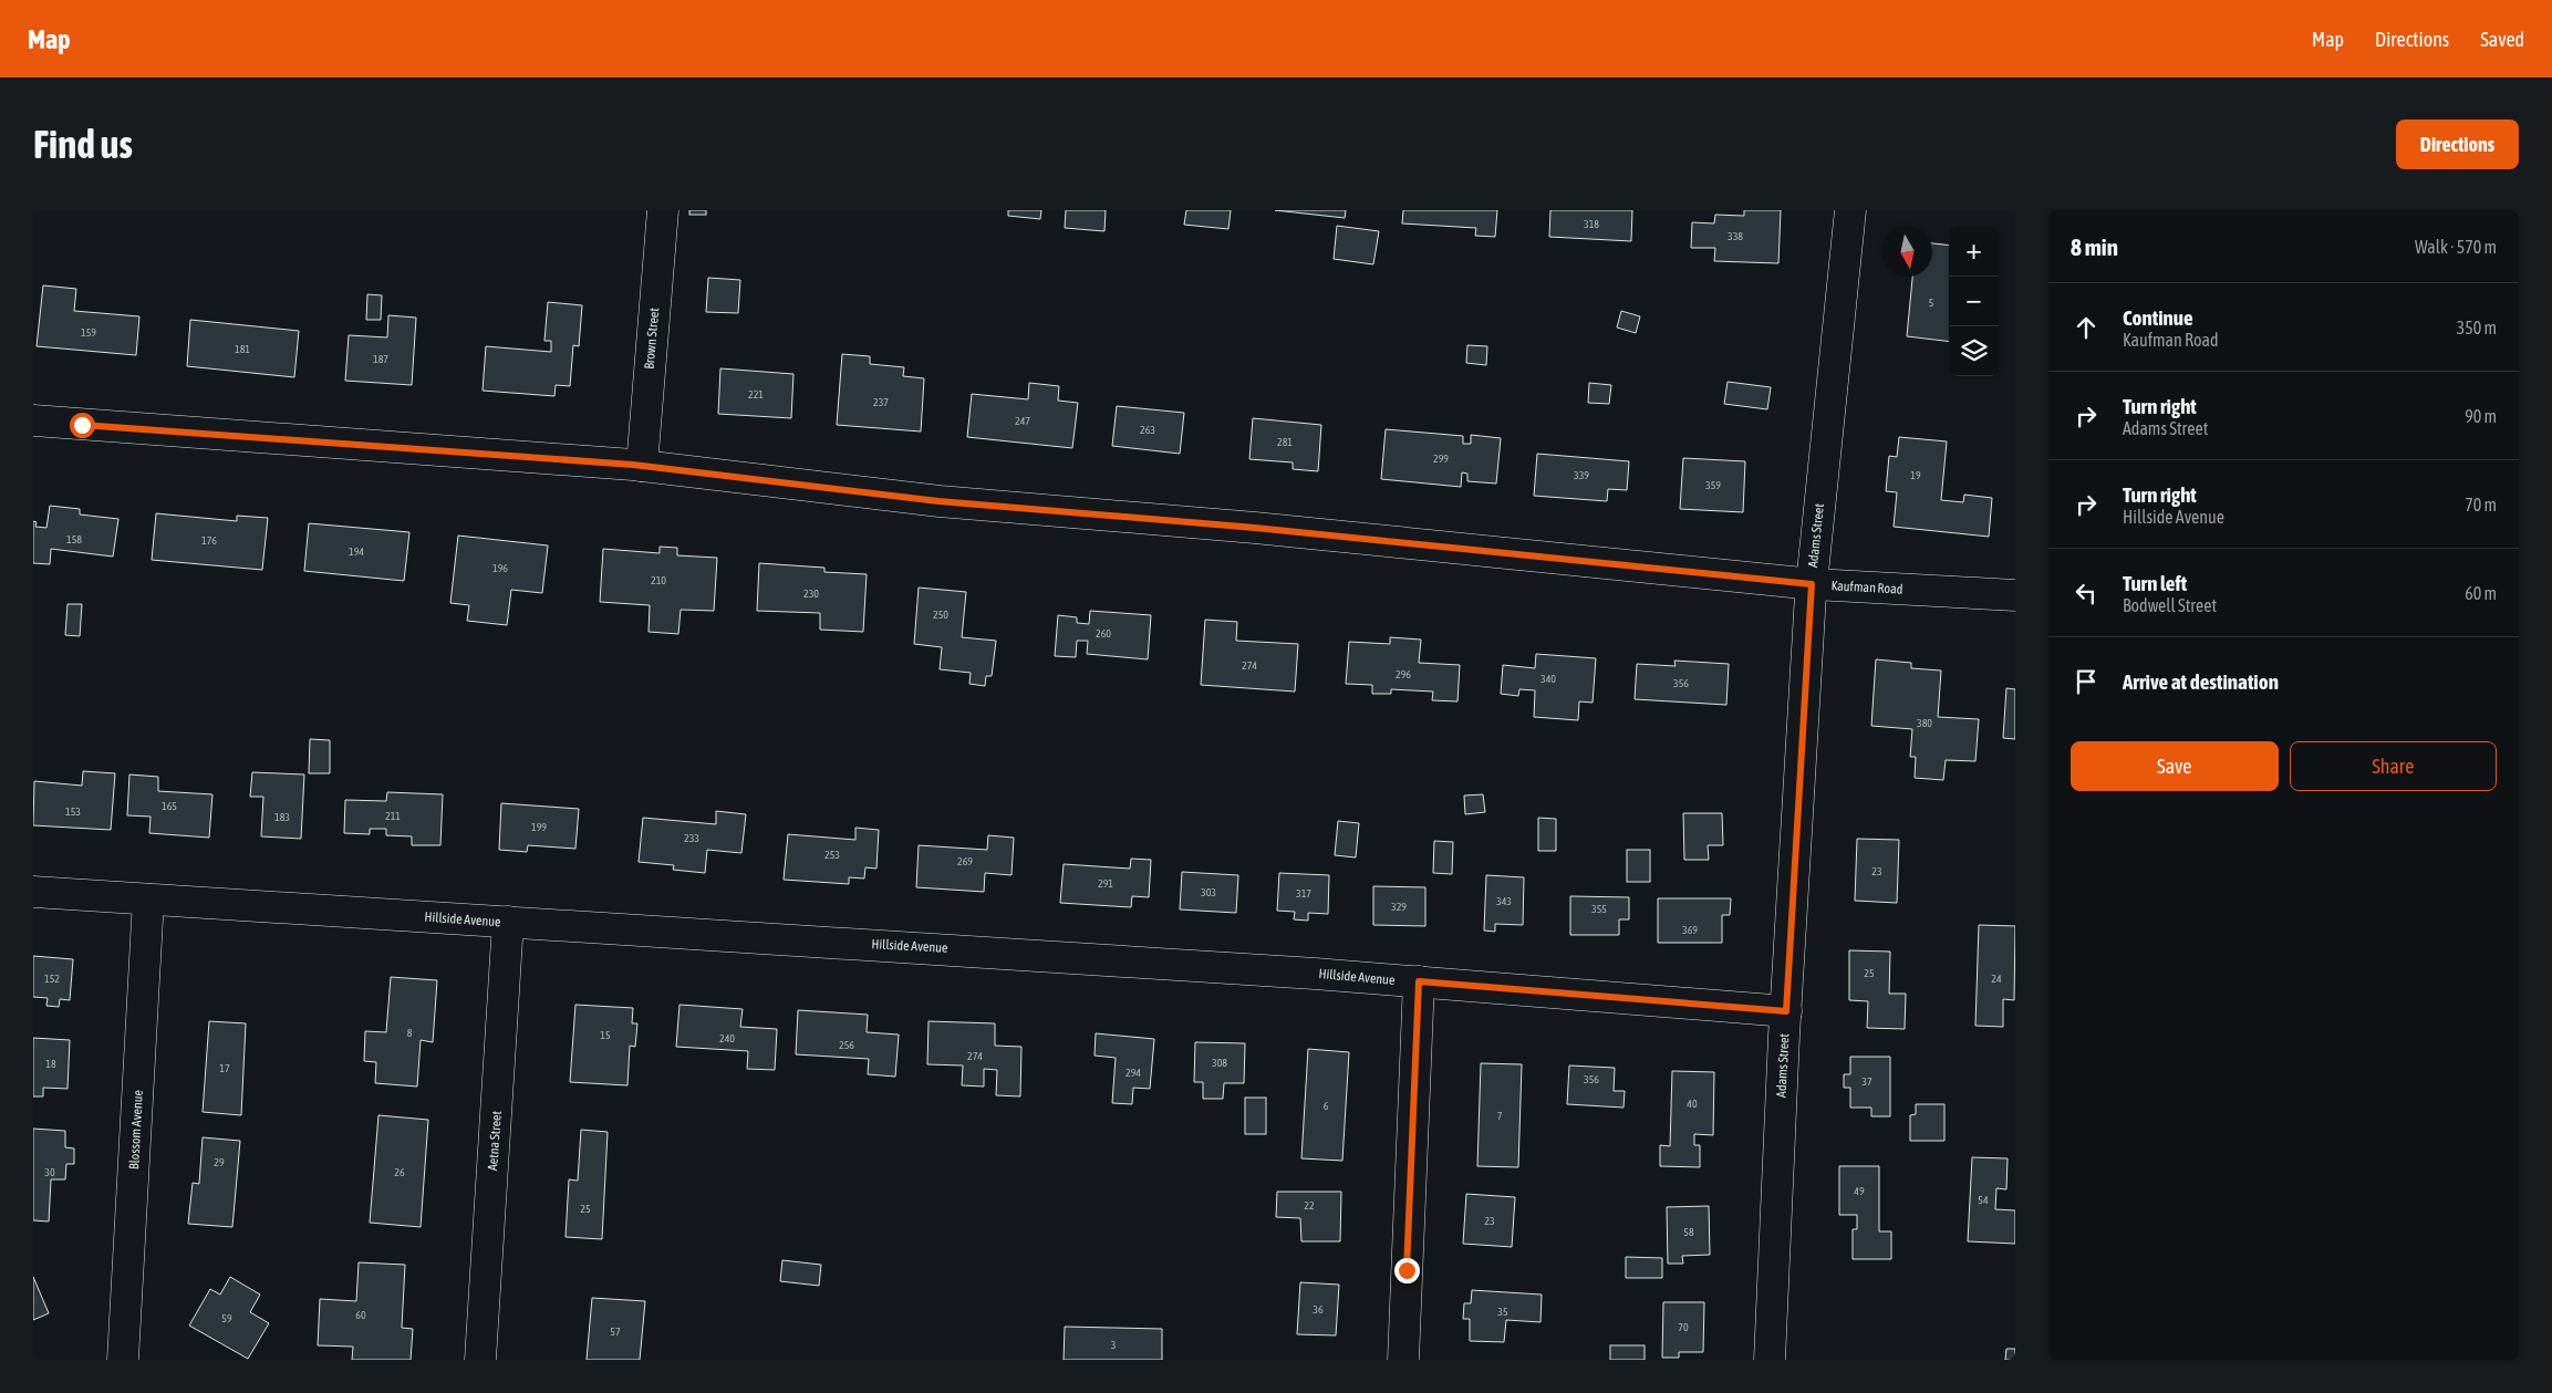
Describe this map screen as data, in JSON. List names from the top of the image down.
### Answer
{
  "streets": {
    "street": [
      "Brown Street",
      "Adams Street",
      "Kaufman Road",
      "Hillside Avenue",
      "Blossom Avenue",
      "Aetna Street"
    ]
  },
  "crossings": [
    ["Brown Street", "Kaufman Road"],
    ["Adams Street", "Kaufman Road"],
    ["Adams Street", "Hillside Avenue"],
    ["Hillside Avenue", "Blossom Avenue"],
    ["Hillside Avenue", "Aetna Street"]
  ],
  "house_numbers": [
    "318",
    "338",
    "5",
    "159",
    "181",
    "187",
    "221",
    "237",
    "247",
    "263",
    "281",
    "299",
    "339",
    "19",
    "359",
    "158",
    "176",
    "194",
    "196",
    "210",
    "230",
    "250",
    "260",
    "274",
    "296",
    "340",
    "356",
    "380",
    "165",
    "153",
    "211",
    "183",
    "199",
    "233",
    "253",
    "269",
    "23",
    "291",
    "303",
    "317",
    "343",
    "329",
    "355",
    "369",
    "25",
    "152",
    "24",
    "8",
    "15",
    "240",
    "256",
    "274",
    "308",
    "18",
    "17",
    "294",
    "356",
    "37",
    "40",
    "6",
    "7",
    "29",
    "30",
    "26",
    "49",
    "54",
    "22",
    "25",
    "23",
    "58",
    "36",
    "35",
    "60",
    "59",
    "70",
    "57",
    "3"
  ],
  "north": "bottom",
  "page": {
    "header": "Map",
    "nav": ["Map", "Directions", "Saved"],
    "buttons": [
      "Directions",
      ["Save", "Share"]
    ],
    "title": "Find us",
    "heading": ["8 min", "Walk · 570 m"],
    "map_buttons": ["+", "−"],
    "list": [
      ["Continue", "Kaufman Road", "350 m"],
      ["Turn right", "Adams Street", "90 m"],
      ["Turn right", "Hillside Avenue", "70 m"],
      ["Turn left", "Bodwell Street", "60 m"],
      "Arrive at destination"
    ]
  }
}
